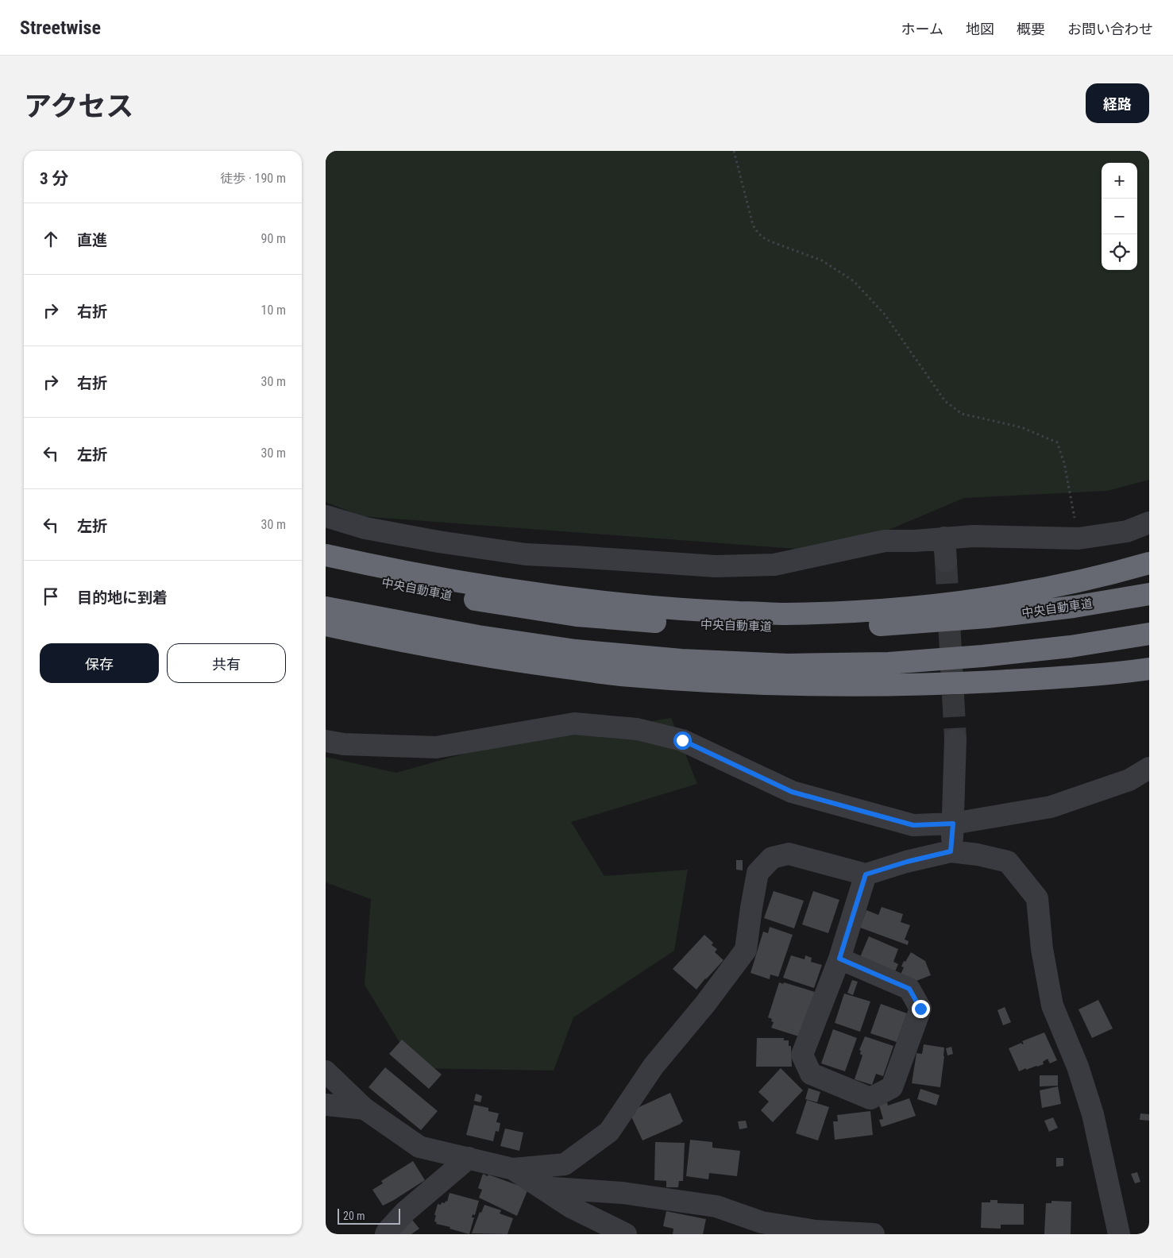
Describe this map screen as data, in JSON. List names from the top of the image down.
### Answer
{
  "streets": {
    "highway": ["中央自動車道"]
  },
  "scale_bar": "20 m",
  "page": {
    "header": "Streetwise",
    "nav": [
      "ホーム",
      "地図",
      "概要",
      "お問い合わせ"
    ],
    "title": "アクセス",
    "buttons": [
      "経路",
      ["保存", "共有"]
    ],
    "heading": ["3 分", "徒歩 · 190 m"],
    "map_buttons": ["+", "−"],
    "list": [
      ["直進", "90 m"],
      ["右折", "10 m"],
      ["右折", "30 m"],
      ["左折", "30 m"],
      ["左折", "30 m"],
      "目的地に到着"
    ],
    "scale": "20 m"
  }
}
